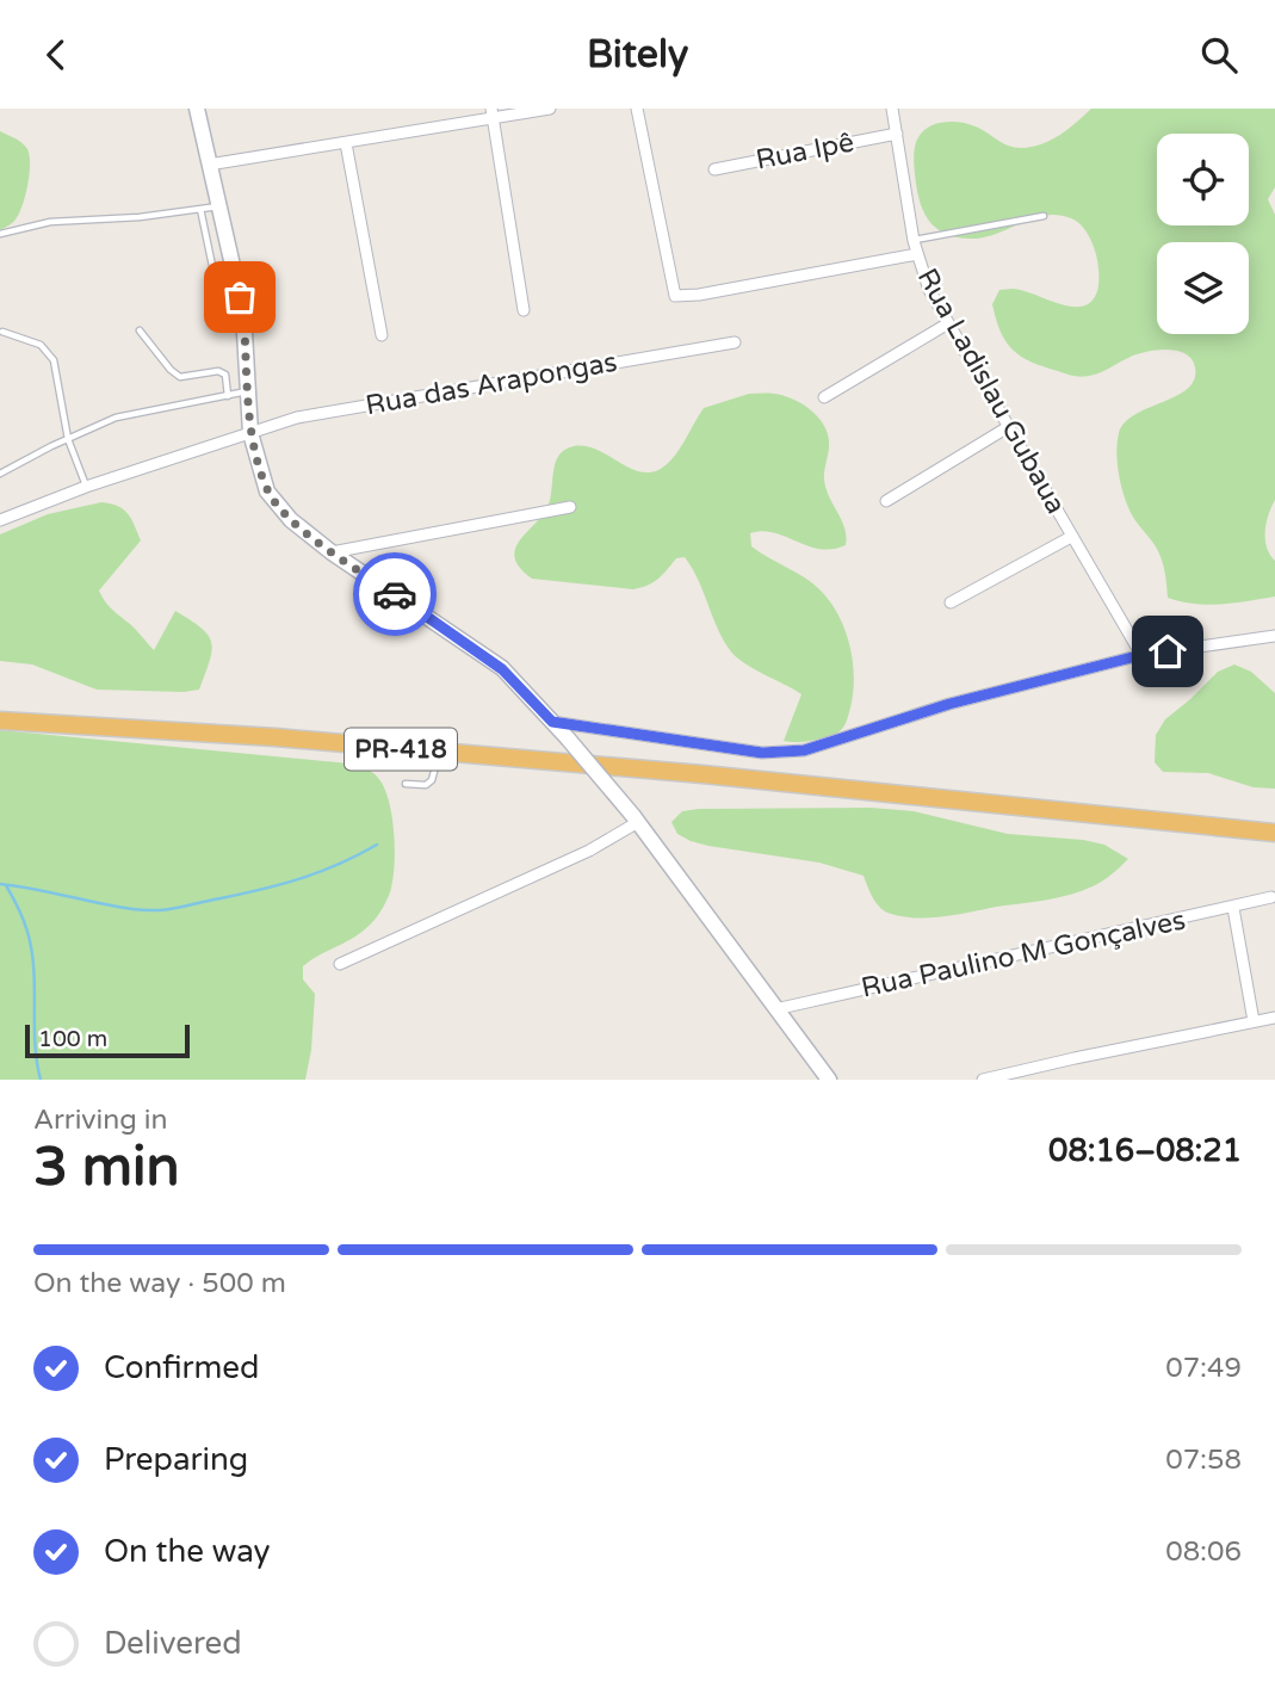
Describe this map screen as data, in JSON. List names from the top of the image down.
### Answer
{
  "streets": {
    "highway": ["PR-418"],
    "street": [
      "Rua Ipê",
      "Rua das Arapongas",
      "Rua Ladislau Gubaua",
      "Rua Paulino M Gonçalves"
    ]
  },
  "crossings": [
    ["Rua Ipê", "Rua Ladislau Gubaua"]
  ],
  "scale_bar": "100 m",
  "page": {
    "header": "Bitely",
    "scale": "100 m",
    "heading": ["3 min", "Arriving in", "08:16–08:21"],
    "bar": "On the way · 500 m",
    "list": [
      ["Confirmed", "07:49"],
      ["Preparing", "07:58"],
      ["On the way", "08:06"],
      "Delivered"
    ]
  }
}
